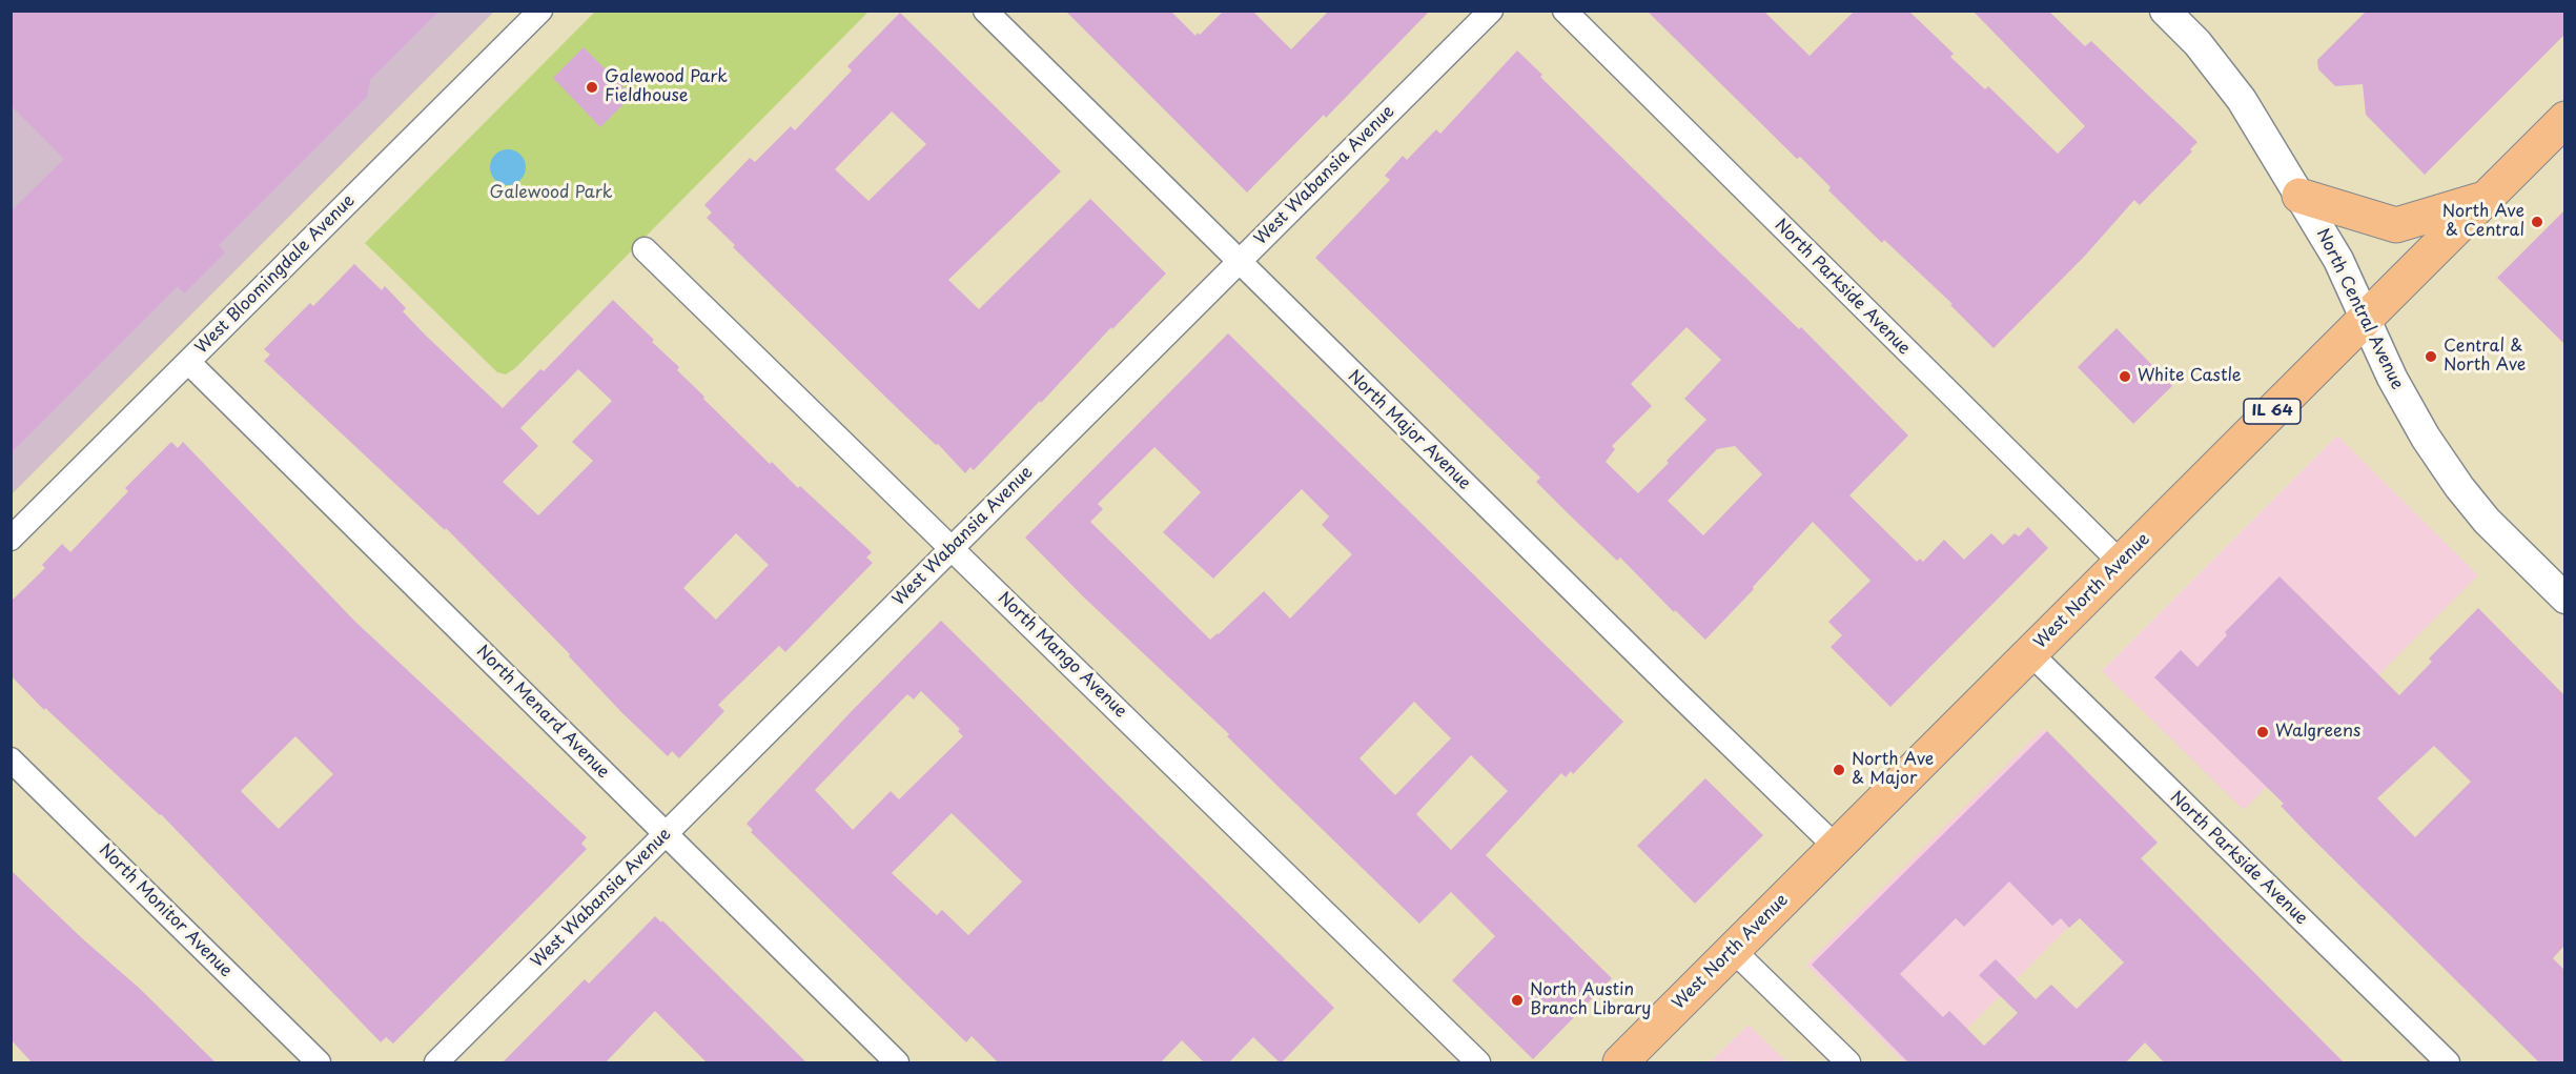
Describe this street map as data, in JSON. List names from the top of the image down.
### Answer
{
  "streets": {
    "main road": ["IL 64", "West North Avenue"],
    "street": [
      "West Wabansia Avenue",
      "West Bloomingdale Avenue",
      "North Parkside Avenue",
      "North Central Avenue",
      "North Major Avenue",
      "North Mango Avenue",
      "North Menard Avenue",
      "North Monitor Avenue"
    ]
  },
  "crossings": [
    ["West Wabansia Avenue", "North Major Avenue"],
    ["West Wabansia Avenue", "North Mango Avenue"],
    ["West Wabansia Avenue", "North Menard Avenue"],
    ["West Bloomingdale Avenue", "North Menard Avenue"],
    ["North Parkside Avenue", "West North Avenue"],
    ["North Central Avenue", "West North Avenue"],
    ["North Major Avenue", "West North Avenue"]
  ],
  "parks": ["Galewood Park"],
  "places": [
    "Galewood Park Fieldhouse",
    "North Ave & Central",
    "Central & North Ave",
    "White Castle",
    "Walgreens",
    "North Ave & Major",
    "North Austin Branch Library"
  ]
}
